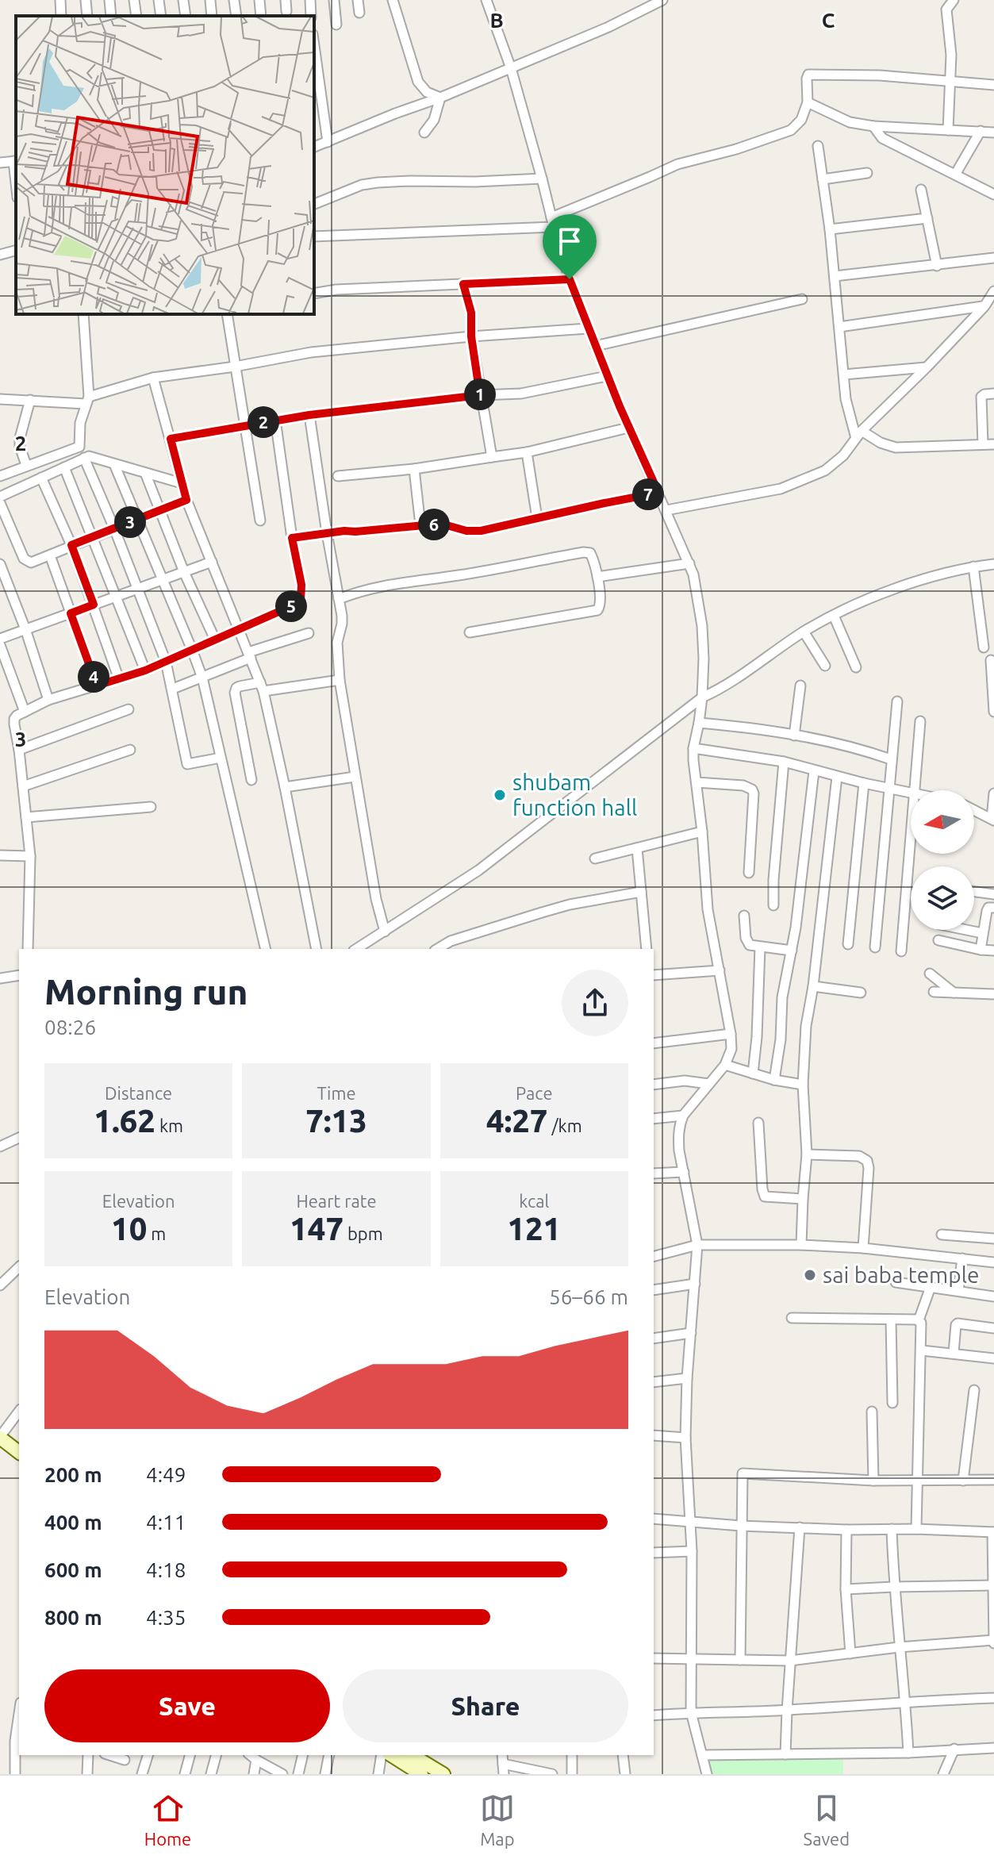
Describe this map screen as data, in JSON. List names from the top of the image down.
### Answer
{
  "places": ["shubam function hall", "sai baba temple"],
  "north": "left",
  "page": {
    "pins": [
      "1",
      "2",
      "7",
      "3",
      "6",
      "5",
      "4"
    ],
    "heading": ["Morning run", "08:26"],
    "stats": [
      ["Distance", "1.62 km"],
      ["Time", "7:13"],
      ["Pace", "4:27 /km"],
      ["Elevation", "10 m"],
      ["Heart rate", "147 bpm"],
      ["kcal", "121"]
    ],
    "chart": ["Elevation", "56–66 m"],
    "list": [
      {
        "name": "200 m",
        "note": "4:49"
      },
      {
        "name": "400 m",
        "note": "4:11"
      },
      {
        "name": "600 m",
        "note": "4:18"
      },
      {
        "name": "800 m",
        "note": "4:35"
      }
    ],
    "buttons": ["Save", "Share"],
    "tabs": ["Home", "Map", "Saved"]
  },
  "grid": {
    "columns": ["B", "C"],
    "rows": ["2", "3"]
  }
}
